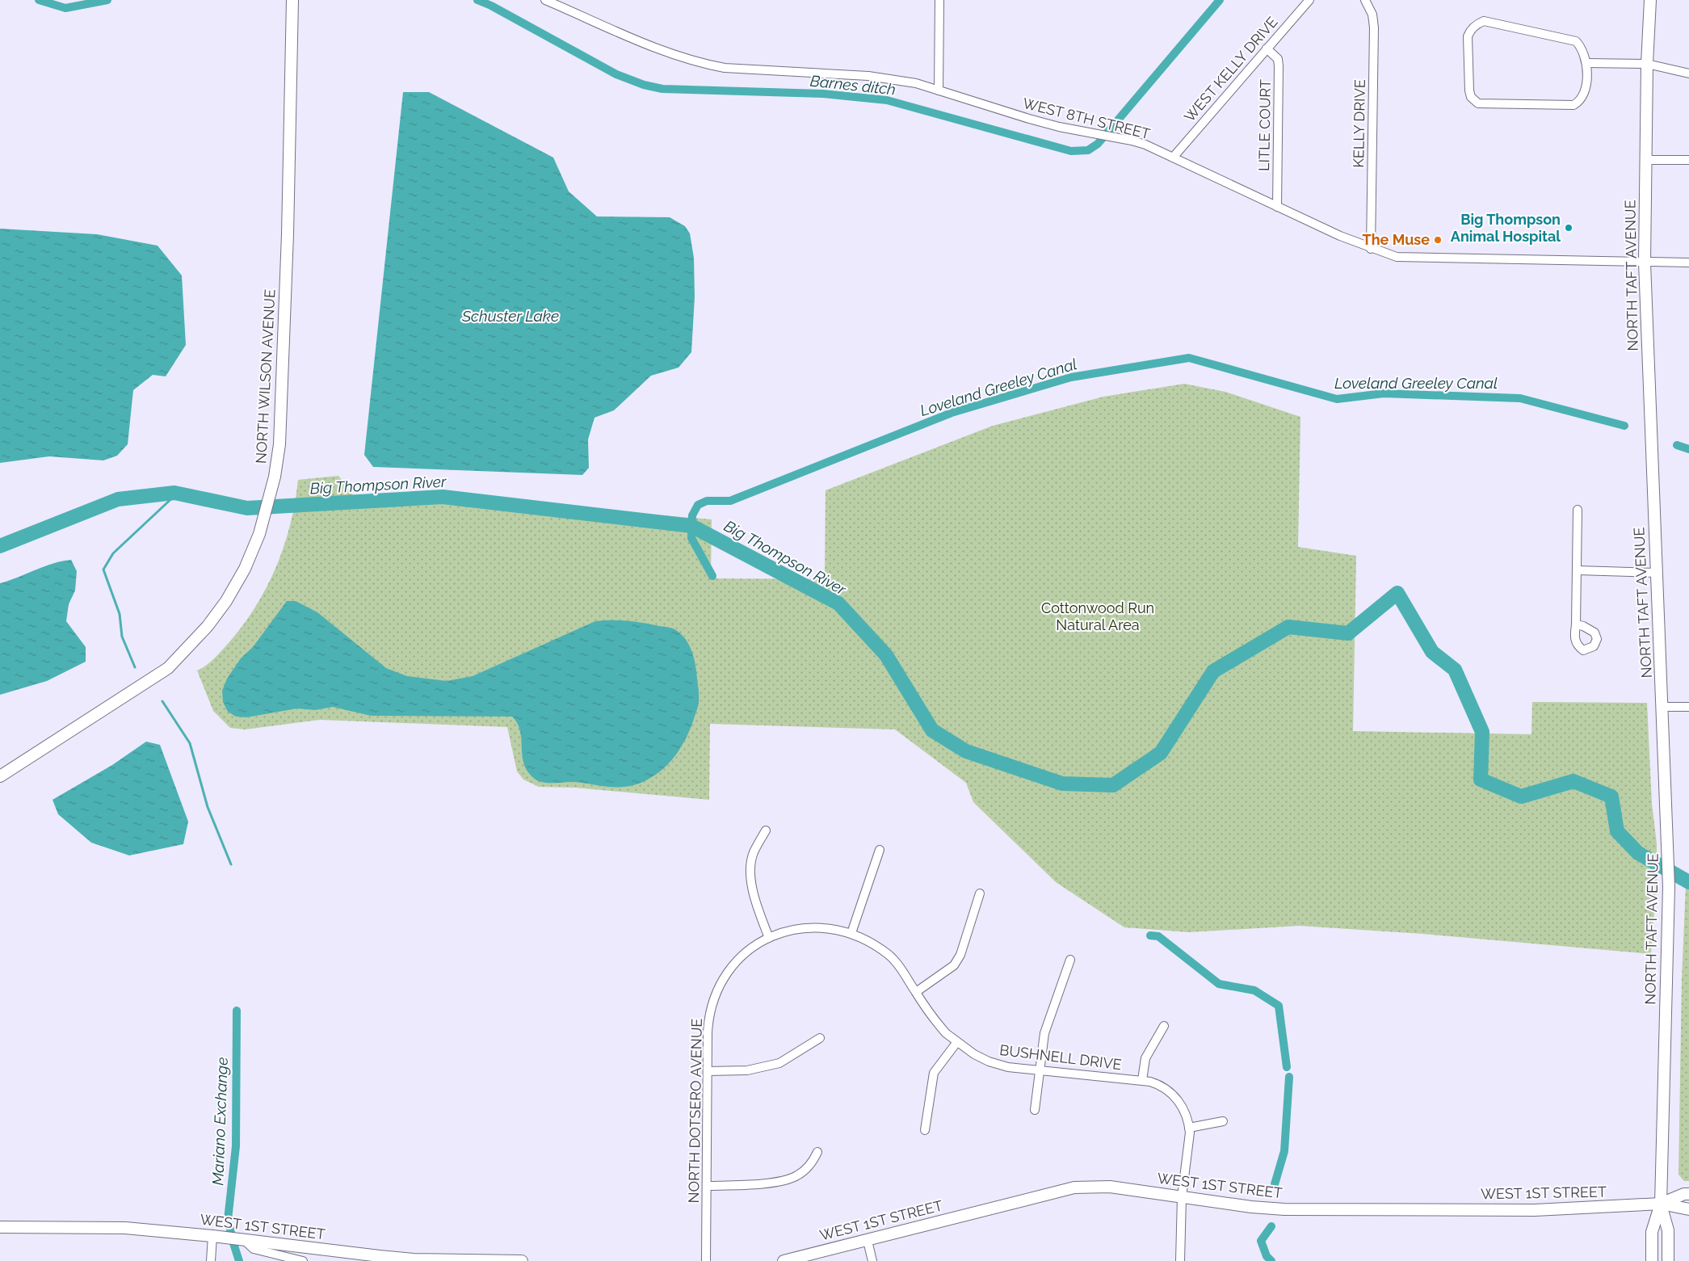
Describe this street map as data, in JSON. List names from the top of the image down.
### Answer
{
  "streets": {
    "main road": ["NORTH TAFT AVENUE", "NORTH WILSON AVENUE", "WEST 1ST STREET"],
    "street": [
      "WEST KELLY DRIVE",
      "WEST 8TH STREET",
      "KELLY DRIVE",
      "LITLE COURT",
      "BUSHNELL DRIVE",
      "NORTH DOTSERO AVENUE"
    ]
  },
  "crossings": [
    ["WEST KELLY DRIVE", "WEST 8TH STREET"],
    ["WEST KELLY DRIVE", "LITLE COURT"],
    ["WEST 8TH STREET", "KELLY DRIVE"],
    ["WEST 8TH STREET", "LITLE COURT"],
    ["WEST 8TH STREET", "NORTH TAFT AVENUE"],
    ["NORTH TAFT AVENUE", "WEST 1ST STREET"],
    ["BUSHNELL DRIVE", "NORTH DOTSERO AVENUE"],
    ["BUSHNELL DRIVE", "WEST 1ST STREET"]
  ],
  "water": [
    "Barnes ditch",
    "Schuster Lake",
    "Loveland Greeley Canal",
    "Big Thompson River",
    "Mariano Exchange"
  ],
  "parks": ["Cottonwood Run Natural Area"],
  "places": ["Big Thompson Animal Hospital", "The Muse"]
}
